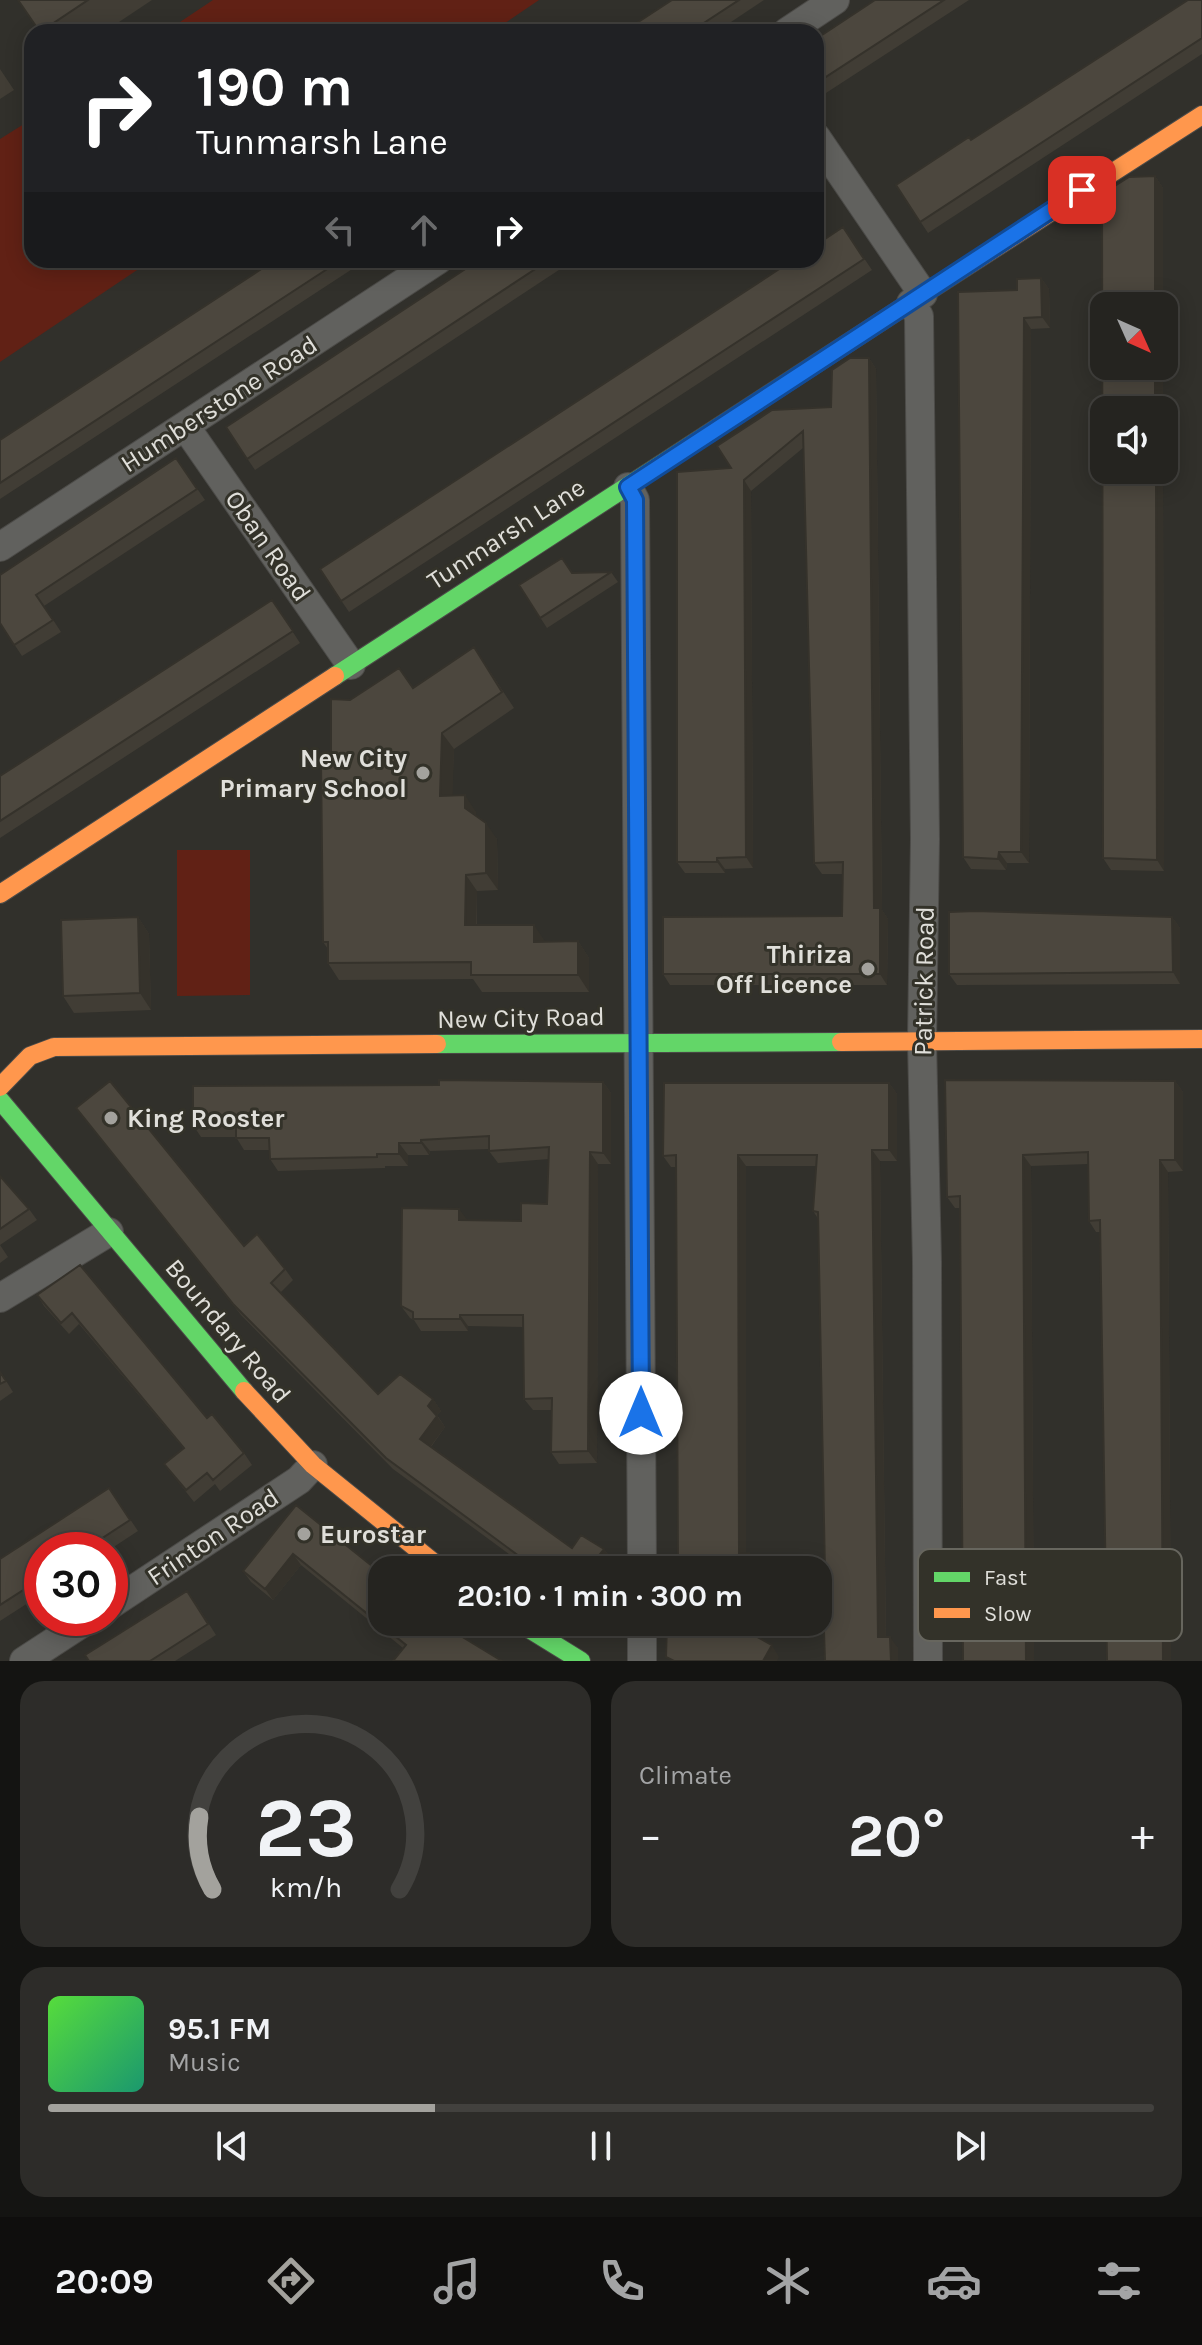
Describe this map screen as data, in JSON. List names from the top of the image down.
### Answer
{
  "streets": {
    "street": [
      "Humberstone Road",
      "Tunmarsh Lane",
      "Oban Road",
      "Patrick Road",
      "New City Road",
      "Boundary Road",
      "Frinton Road"
    ]
  },
  "crossings": [
    ["Humberstone Road", "Oban Road"],
    ["Tunmarsh Lane", "Oban Road"],
    ["Tunmarsh Lane", "Patrick Road"],
    ["Patrick Road", "New City Road"],
    ["Boundary Road", "Frinton Road"]
  ],
  "places": [
    "New City Primary School",
    "Thiriza Off Licence",
    "King Rooster",
    "Eurostar"
  ],
  "legend": ["Fast", "Slow"],
  "north": "bottom right",
  "page": {
    "turn": ["190 m", "Tunmarsh Lane"],
    "limit": "30",
    "trip": "20:10 · 1 min · 300 m",
    "tile": "Climate",
    "heat": ["−", "20°", "+"],
    "song": ["95.1 FM", "Music"],
    "tabs": "20:09",
    "gauge": ["23", "km/h"]
  }
}
